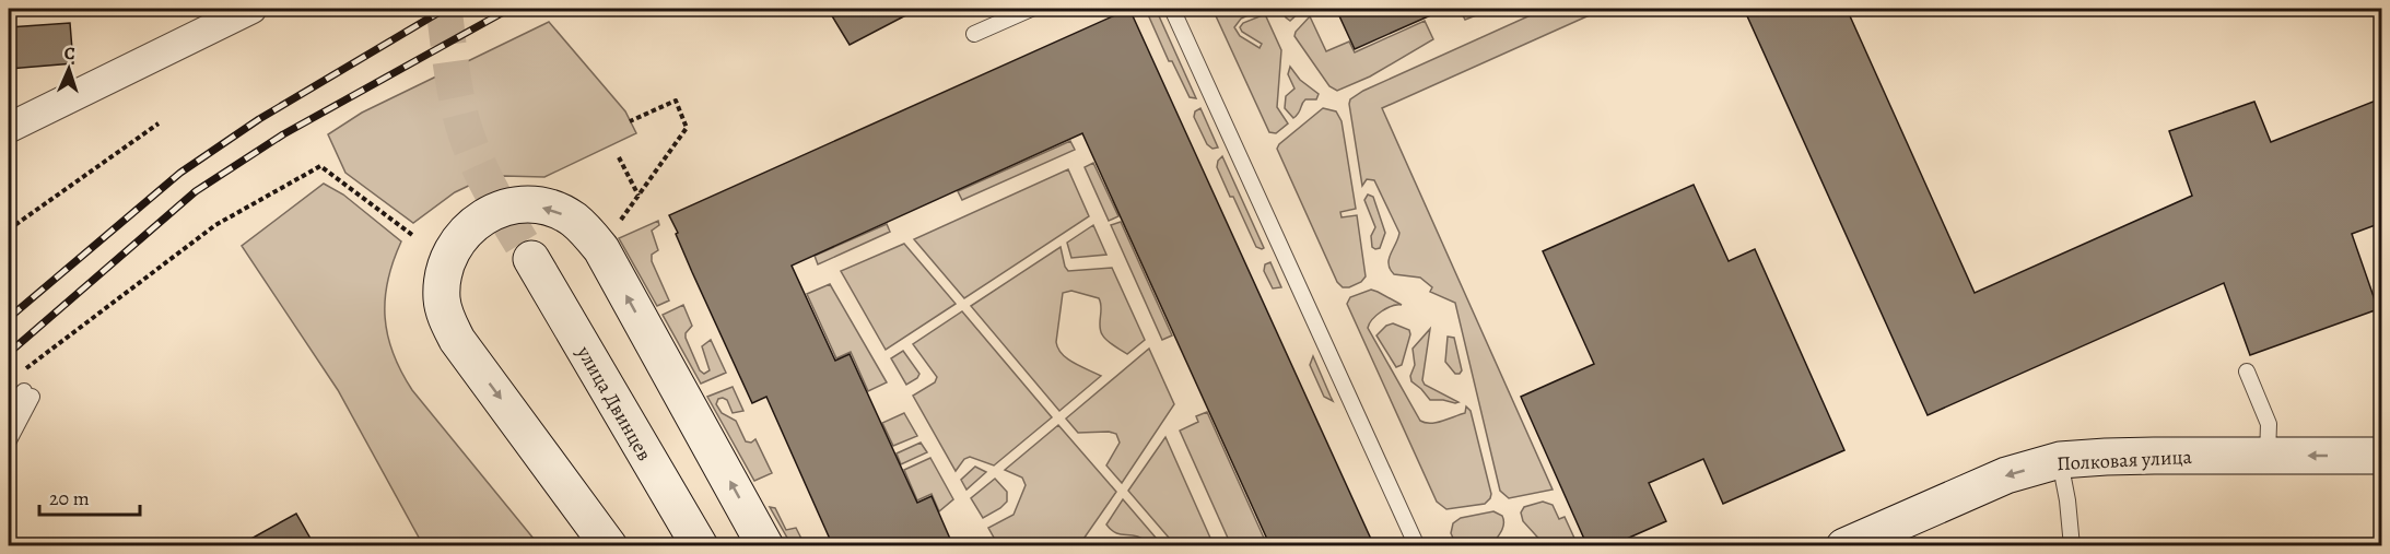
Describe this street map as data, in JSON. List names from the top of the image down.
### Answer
{
  "streets": {
    "street": ["улица Двинцев", "Полковая улица"]
  },
  "one_way": ["Полковая улица"],
  "scale_bar": "20 m",
  "north": "top"
}
